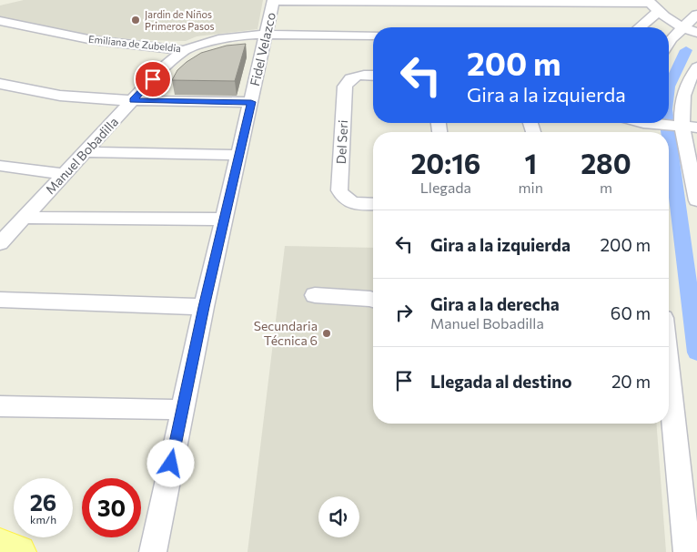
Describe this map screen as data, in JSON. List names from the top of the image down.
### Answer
{
  "streets": {
    "street": [
      "Emiliana de Zubeldia",
      "Fidel Velazco",
      "Del Seri",
      "Manuel Bobadilla"
    ]
  },
  "crossings": [
    ["Emiliana de Zubeldia", "Fidel Velazco"],
    ["Emiliana de Zubeldia", "Manuel Bobadilla"]
  ],
  "places": ["Jardin de Niños Primeros Pasos", "Secundaria Técnica 6"],
  "page": {
    "turn": ["200 m", "Gira a la izquierda"],
    "eta": [
      "20:16",
      "Llegada",
      "1",
      "min",
      "280",
      "m"
    ],
    "list": [
      {
        "name": "Gira a la izquierda",
        "value": "200 m"
      },
      {
        "name": "Gira a la derecha",
        "note": "Manuel Bobadilla",
        "value": "60 m"
      },
      {
        "name": "Llegada al destino",
        "value": "20 m"
      }
    ],
    "speed": "26 km/h",
    "limit": "30"
  }
}
